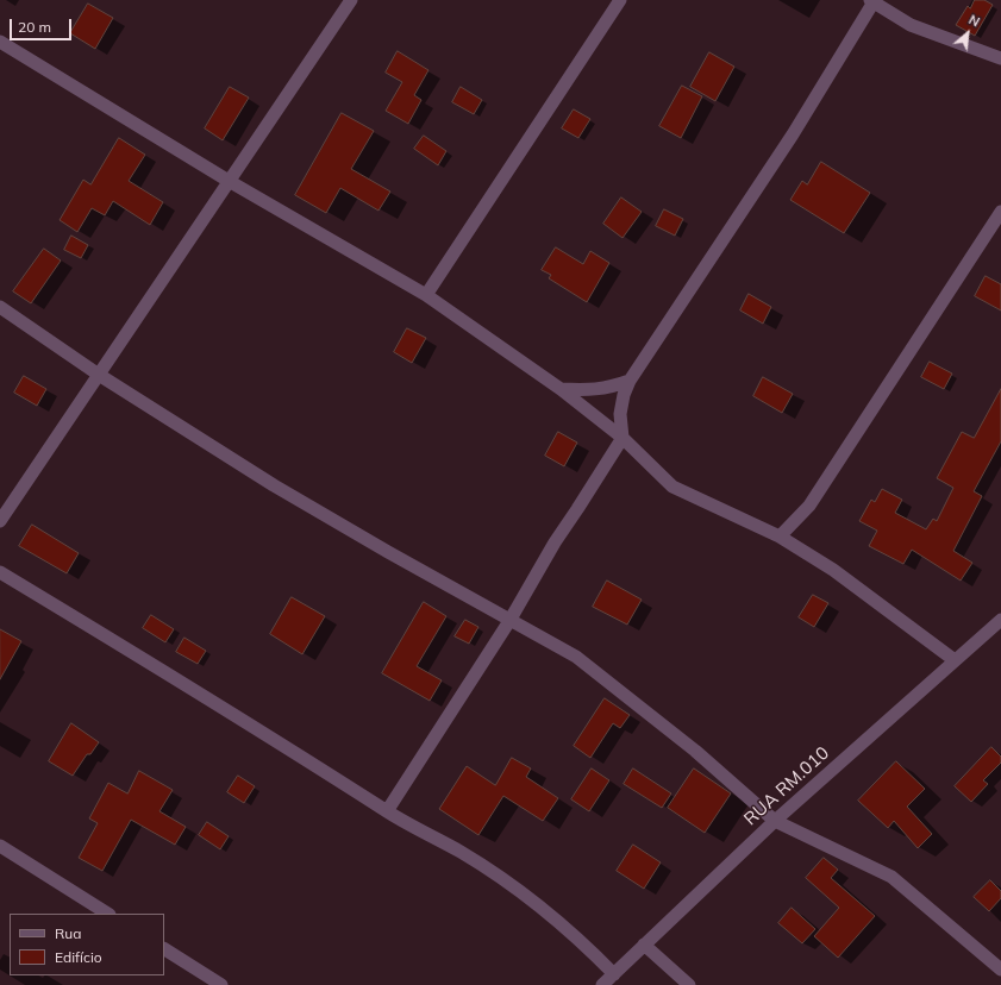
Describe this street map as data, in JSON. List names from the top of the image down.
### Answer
{
  "streets": {
    "street": ["RUA RM.010"]
  },
  "legend": ["Rua", "Edifício"],
  "scale_bar": "20 m",
  "north": "top right"
}
